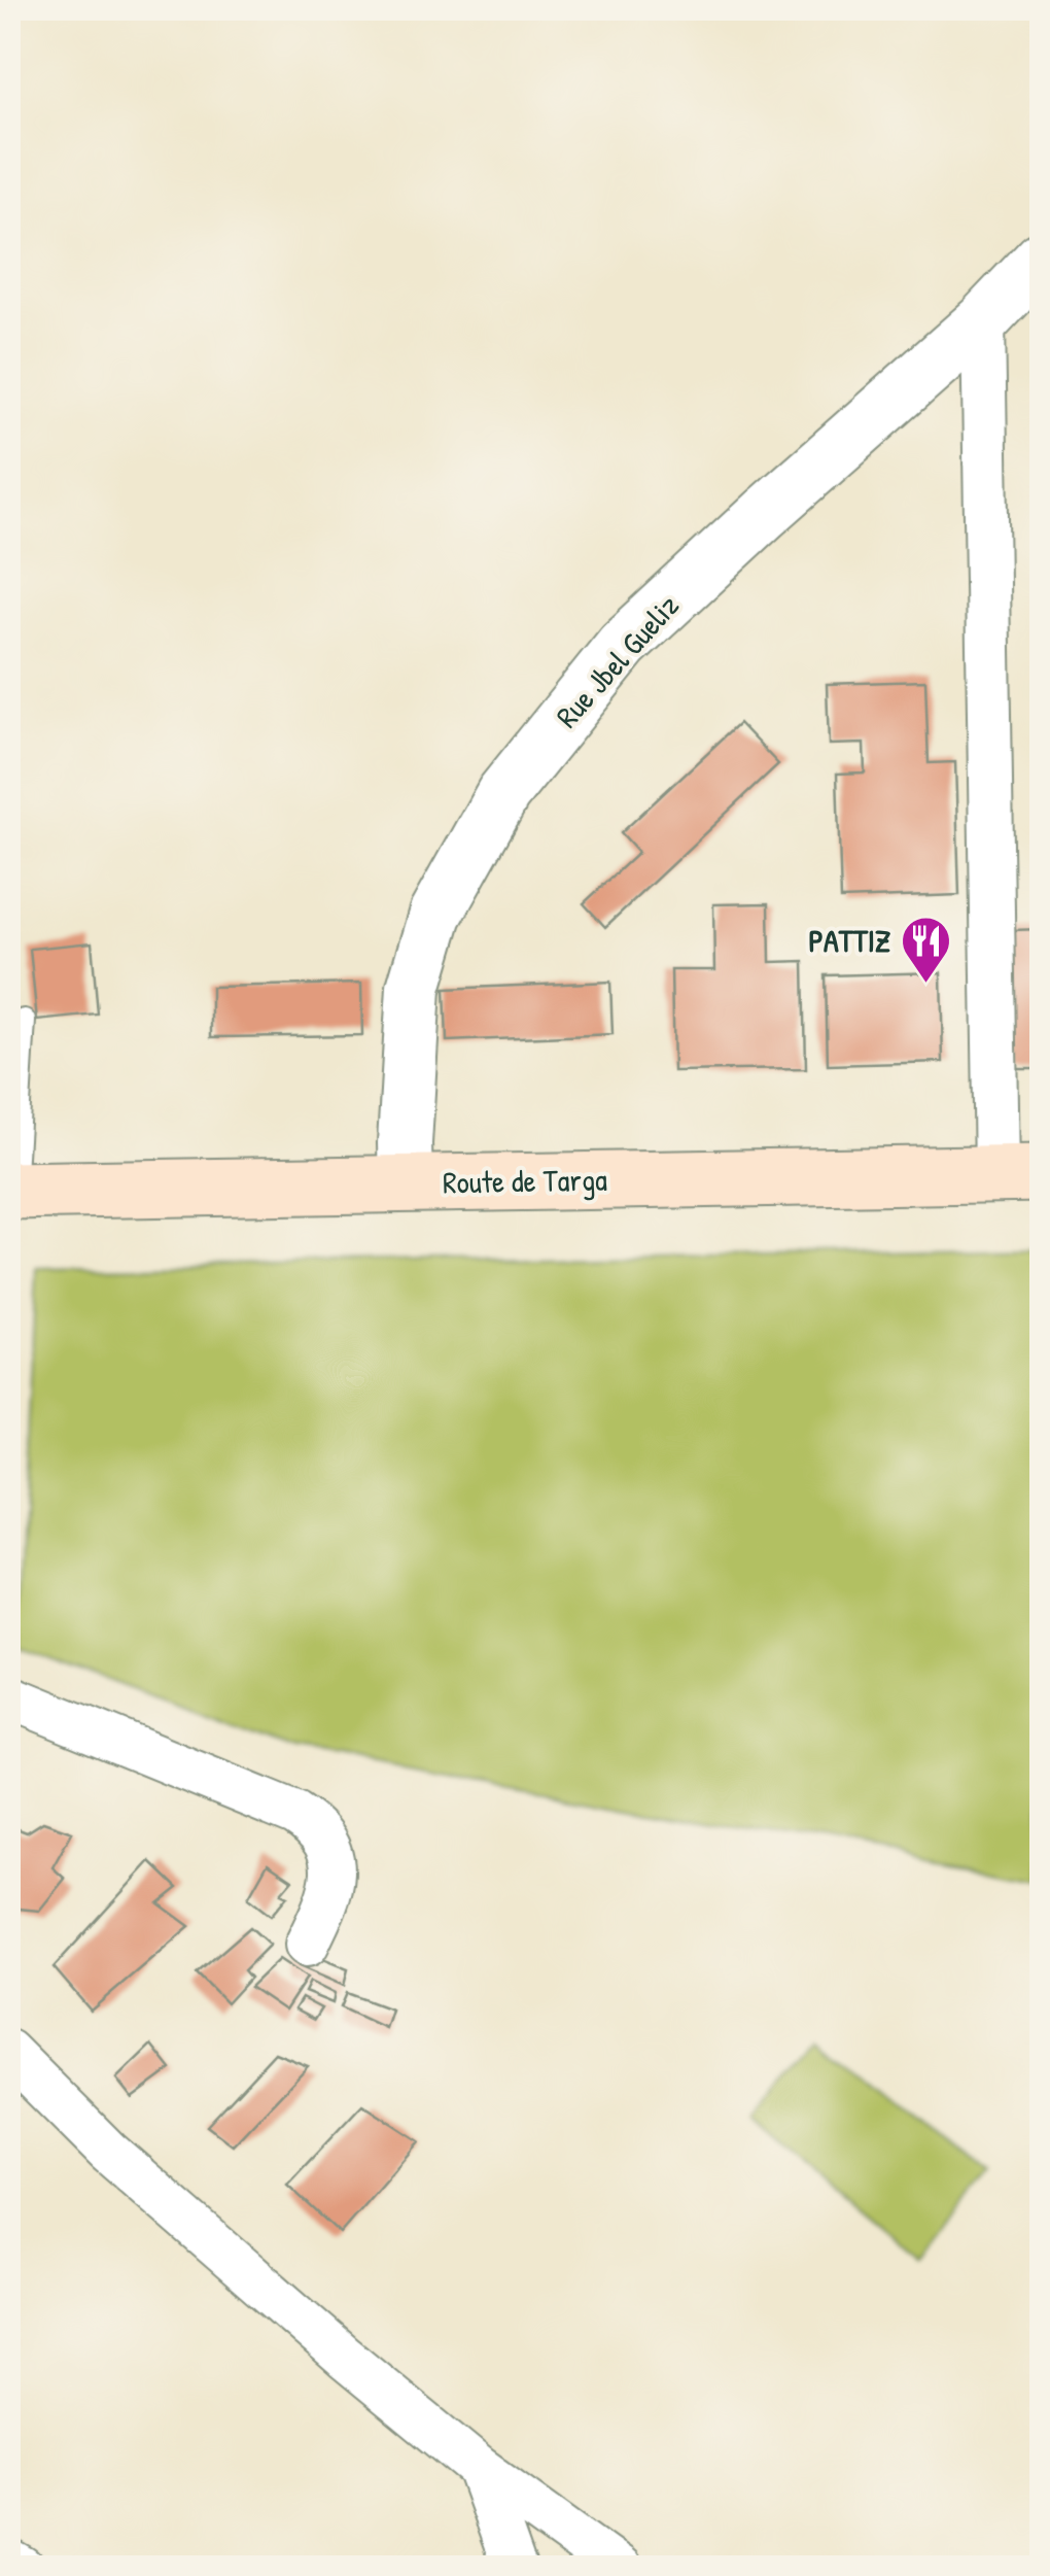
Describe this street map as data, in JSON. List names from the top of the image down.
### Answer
{
  "streets": {
    "main road": ["Route de Targa"],
    "street": ["Rue Jbel Gueliz"]
  },
  "crossings": [
    ["Rue Jbel Gueliz", "Route de Targa"]
  ],
  "places": {
    "restaurant": ["PATTIZ"]
  }
}
